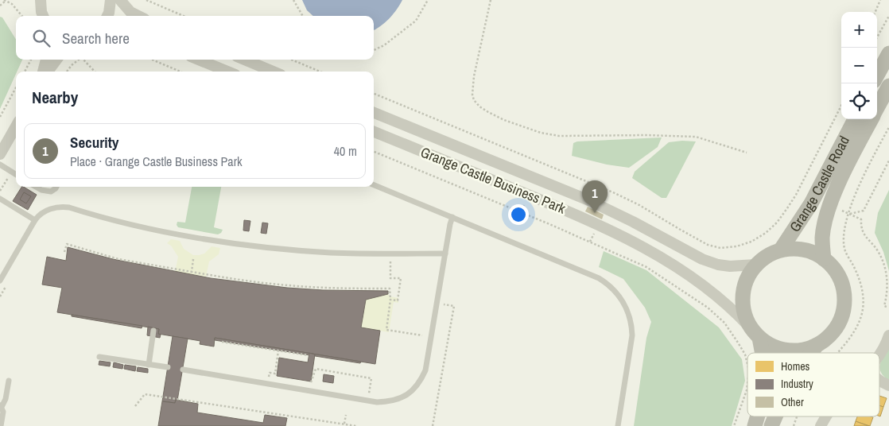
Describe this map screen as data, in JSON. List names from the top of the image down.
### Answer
{
  "streets": {
    "main road": ["Grange Castle Road"],
    "street": ["Grange Castle Business Park"]
  },
  "crossings": [
    ["Grange Castle Business Park", "Grange Castle Road"]
  ],
  "legend": ["Homes", "Industry", "Other"],
  "page": {
    "map_buttons": ["+", "−"],
    "search": "Search here",
    "heading": "Nearby",
    "list": [
      {
        "mark": "1",
        "name": "Security",
        "note": "Place · Grange Castle Business Park",
        "value": "40 m"
      }
    ],
    "pins": "1"
  }
}
